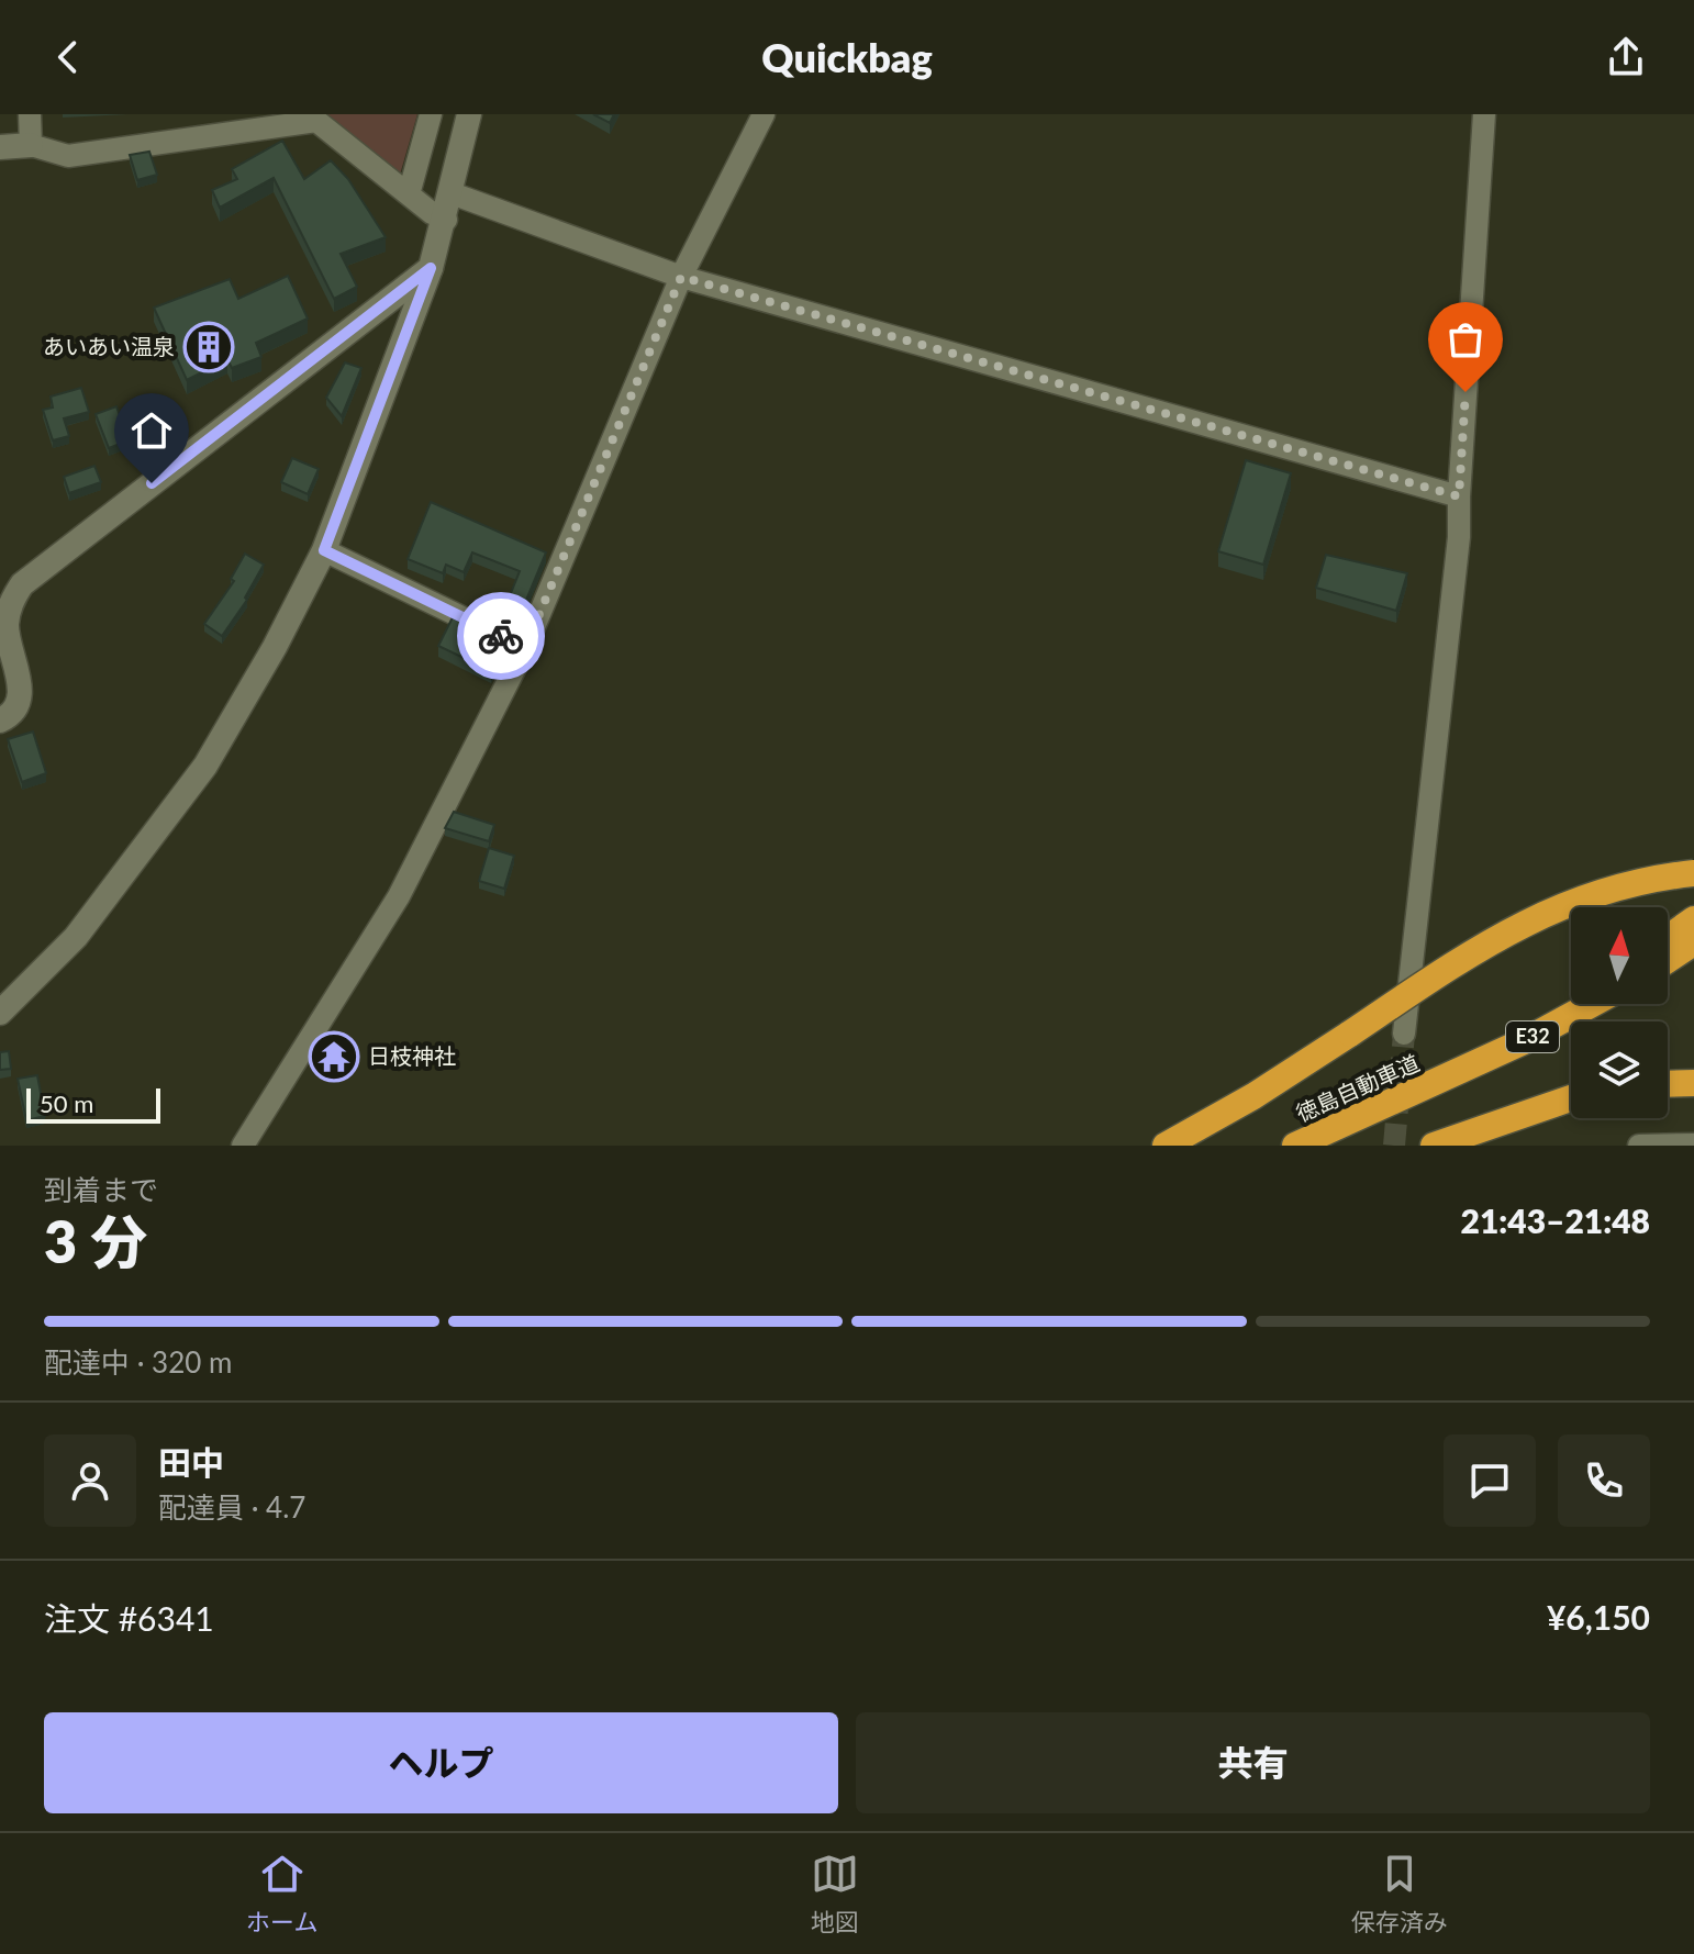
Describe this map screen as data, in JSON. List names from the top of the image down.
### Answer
{
  "streets": {
    "highway": ["E32", "徳島自動車道"]
  },
  "places": {
    "building": ["あいあい温泉"],
    "temple": ["日枝神社"]
  },
  "scale_bar": "50 m",
  "north": "top",
  "page": {
    "header": "Quickbag",
    "scale": "50 m",
    "heading": ["3 分", "到着まで", "21:43–21:48"],
    "panel": [
      "田中",
      "配達員 · 4.7",
      "注文 #6341",
      "¥6,150"
    ],
    "bar": "配達中 · 320 m",
    "buttons": ["ヘルプ", "共有"],
    "tabs": ["ホーム", "地図", "保存済み"]
  }
}
